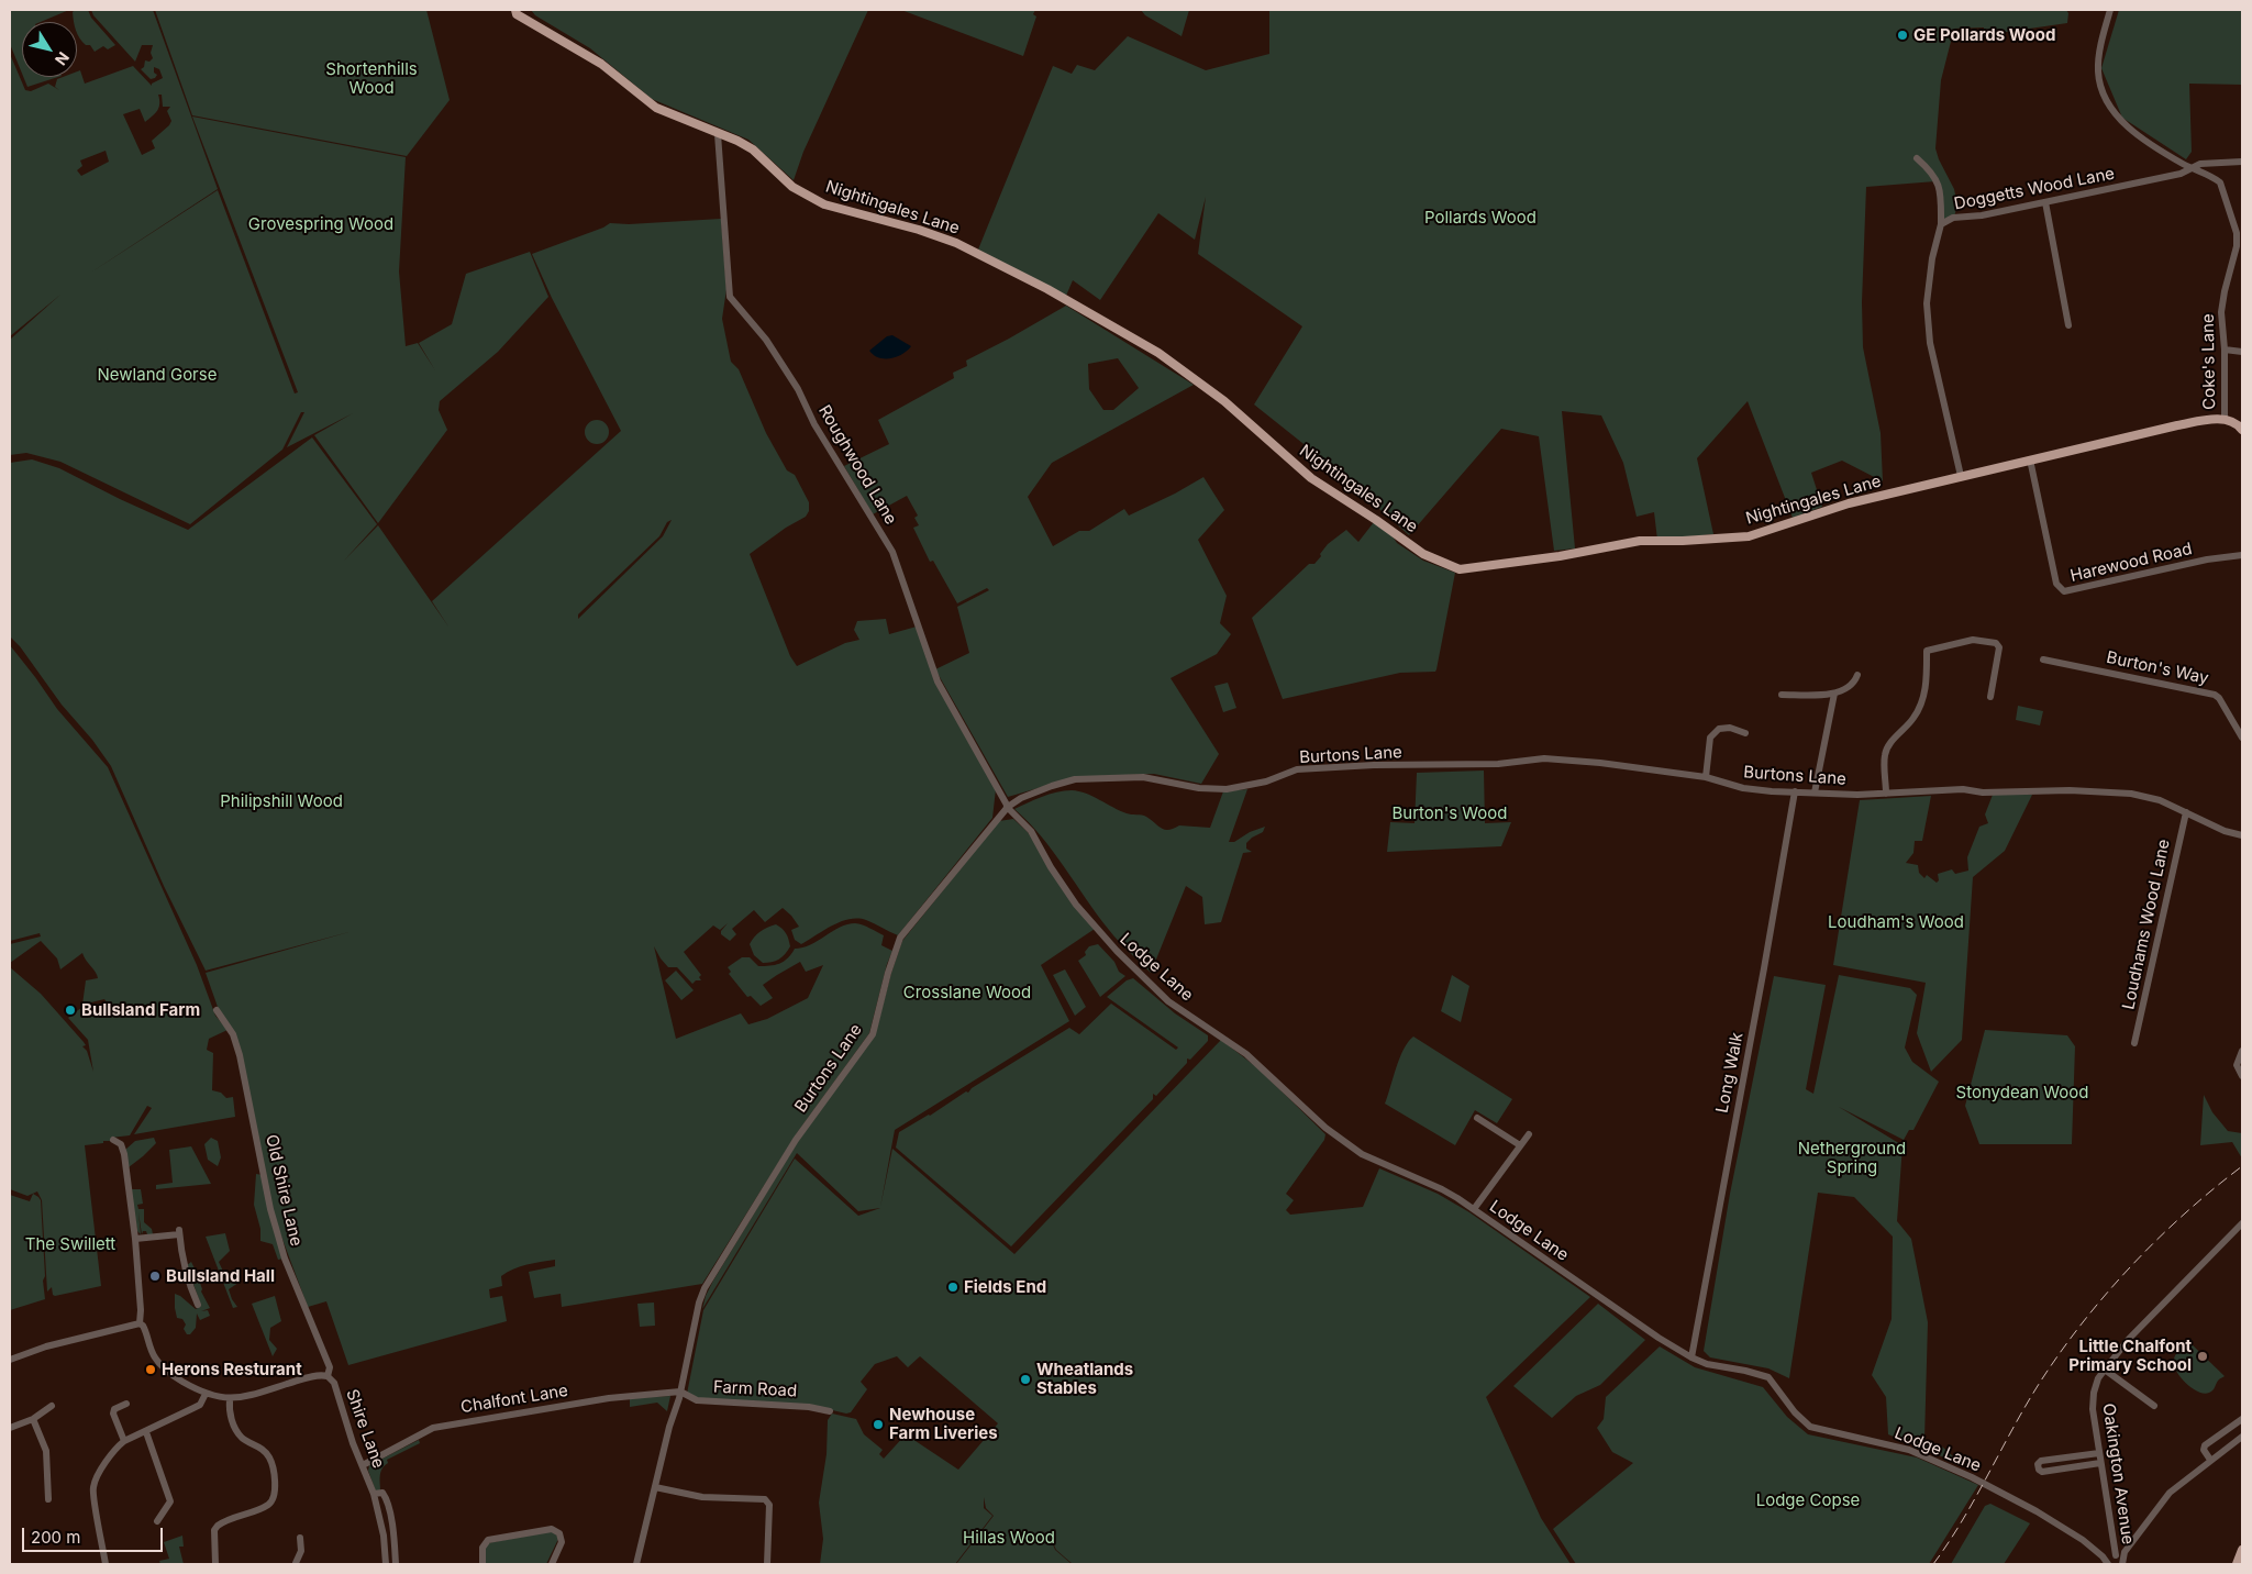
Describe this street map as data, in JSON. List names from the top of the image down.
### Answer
{
  "streets": {
    "main road": ["Nightingales Lane"],
    "street": [
      "Doggetts Wood Lane",
      "Coke's Lane",
      "Roughwood Lane",
      "Harewood Road",
      "Burton's Way",
      "Burtons Lane",
      "Loudhams Wood Lane",
      "Lodge Lane",
      "Long Walk",
      "Old Shire Lane",
      "Farm Road",
      "Chalfont Lane",
      "Shire Lane",
      "Oakington Avenue"
    ]
  },
  "crossings": [
    ["Doggetts Wood Lane", "Nightingales Lane"],
    ["Doggetts Wood Lane", "Coke's Lane"],
    ["Nightingales Lane", "Coke's Lane"],
    ["Nightingales Lane", "Roughwood Lane"],
    ["Nightingales Lane", "Harewood Road"],
    ["Roughwood Lane", "Burtons Lane"],
    ["Roughwood Lane", "Lodge Lane"],
    ["Burtons Lane", "Loudhams Wood Lane"],
    ["Burtons Lane", "Lodge Lane"],
    ["Burtons Lane", "Long Walk"],
    ["Burtons Lane", "Farm Road"],
    ["Burtons Lane", "Chalfont Lane"],
    ["Lodge Lane", "Long Walk"],
    ["Old Shire Lane", "Shire Lane"],
    ["Farm Road", "Chalfont Lane"],
    ["Chalfont Lane", "Shire Lane"]
  ],
  "parks": [
    "Shortenhills Wood",
    "Pollards Wood",
    "Grovespring Wood",
    "Newland Gorse",
    "Philipshill Wood",
    "Burton's Wood",
    "Loudham's Wood",
    "Crosslane Wood",
    "Stonydean Wood",
    "Netherground Spring",
    "The Swillett",
    "Lodge Copse",
    "Hillas Wood"
  ],
  "places": [
    "GE Pollards Wood",
    "Bullsland Farm",
    "Bullsland Hall",
    "Fields End",
    "Little Chalfont Primary School",
    "Herons Resturant",
    "Wheatlands Stables",
    "Newhouse Farm Liveries"
  ],
  "scale_bar": "200 m",
  "north": "bottom right"
}
